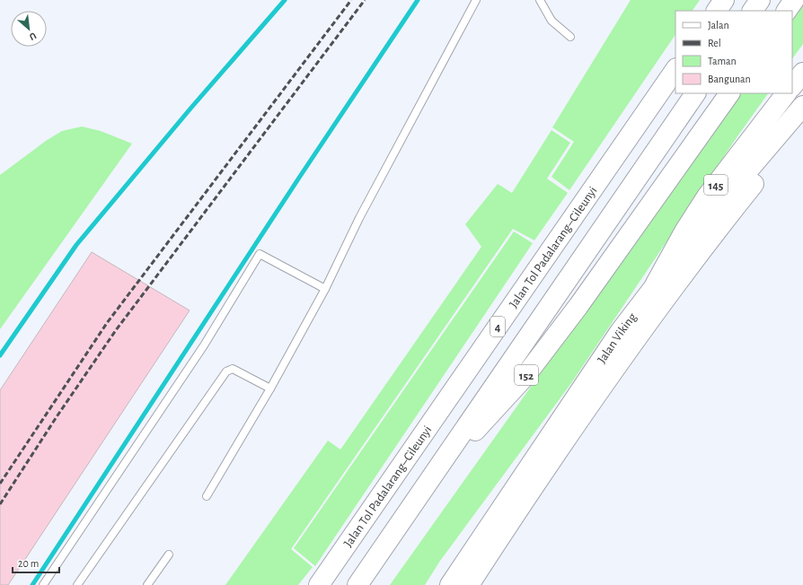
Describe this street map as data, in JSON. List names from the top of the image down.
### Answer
{
  "streets": {
    "main road": [
      "145",
      "Jalan Tol Padalarang–Cileunyi",
      "4",
      "Jalan Viking",
      "152"
    ]
  },
  "crossings": [
    ["145", "Jalan Viking"]
  ],
  "legend": [
    "Jalan",
    "Rel",
    "Taman",
    "Bangunan"
  ],
  "scale_bar": "20 m",
  "north": "bottom right"
}
